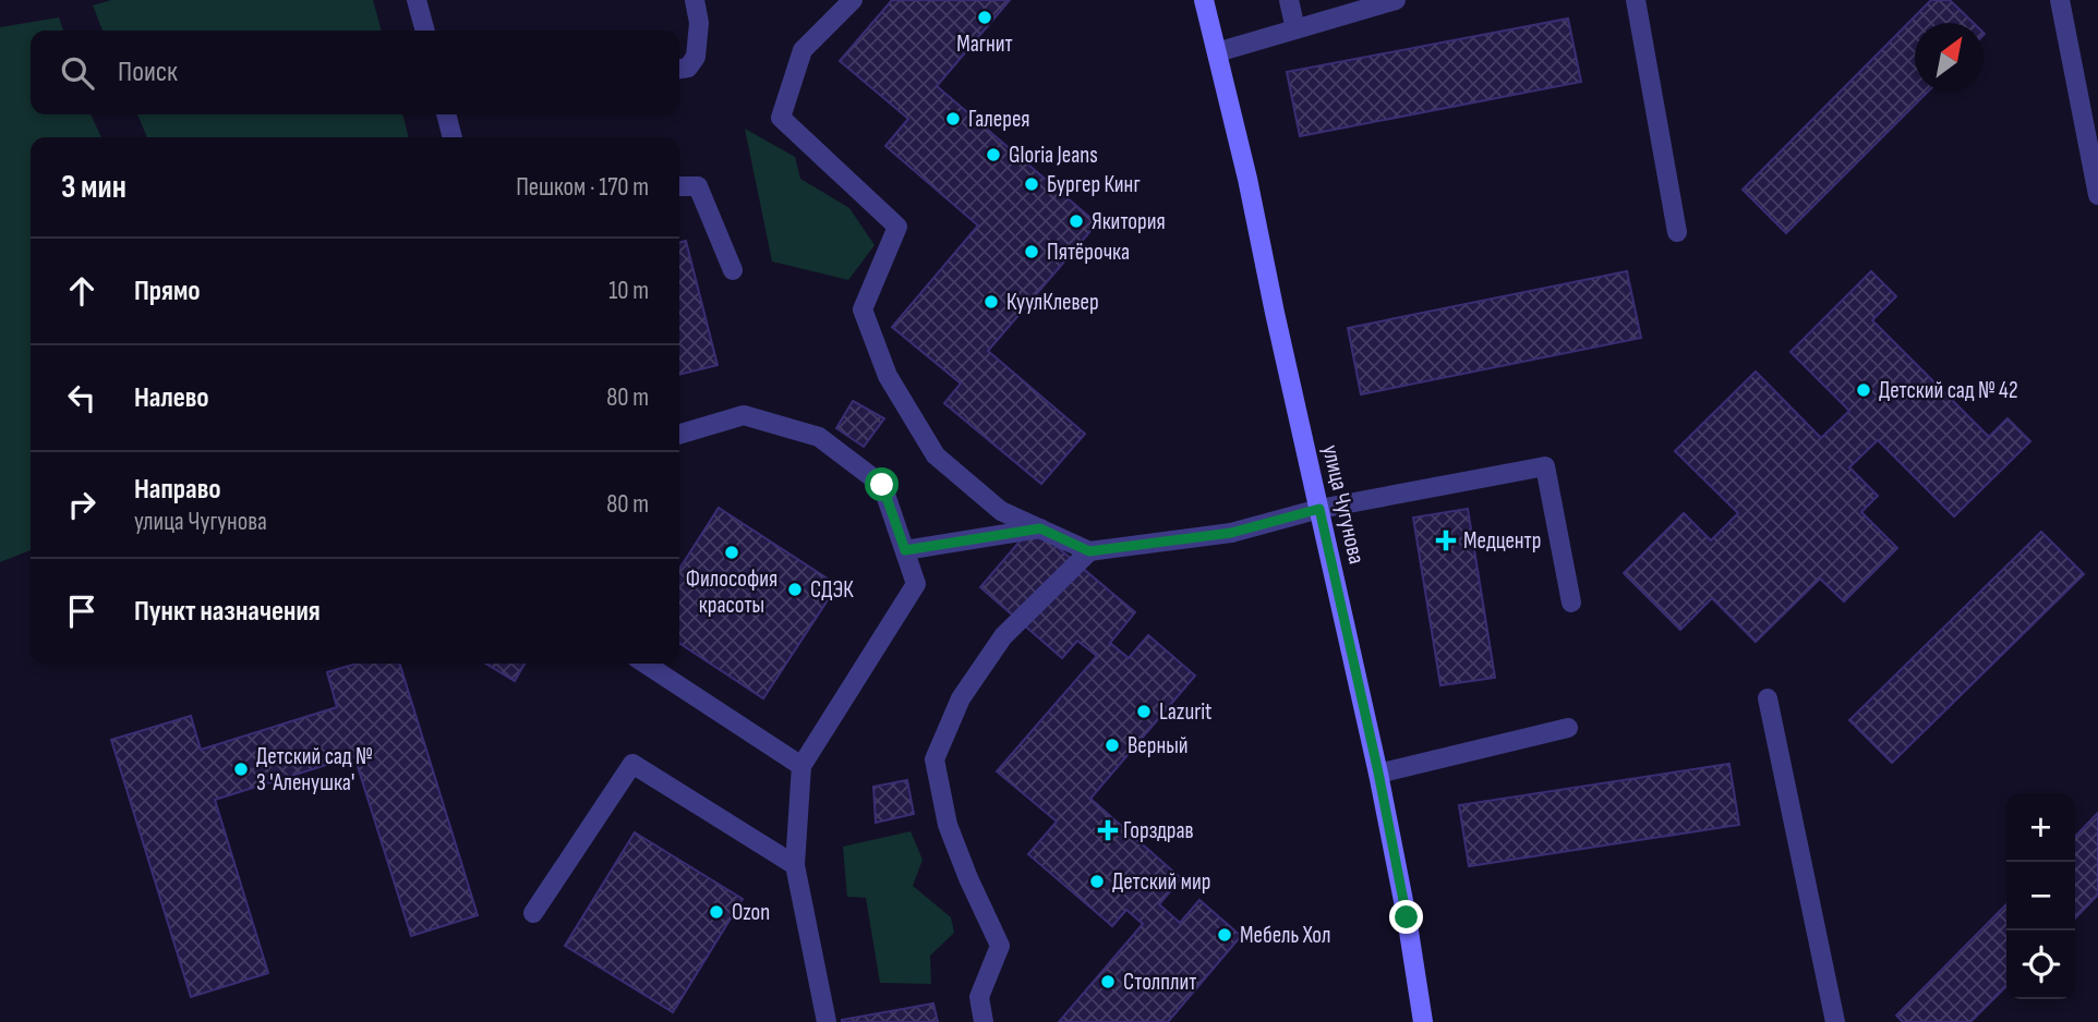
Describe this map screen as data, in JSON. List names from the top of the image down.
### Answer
{
  "streets": {
    "main road": ["улица Чугунова"]
  },
  "places": {
    "other": [
      "Магнит",
      "Галерея",
      "Gloria Jeans",
      "Бургер Кинг",
      "Якитория",
      "Пятёрочка",
      "КуулКлевер",
      "Детский сад № 42",
      "Философия красоты",
      "СДЭК",
      "Lazurit",
      "Верный",
      "Детский сад № 3 'Аленушка'",
      "Детский мир",
      "Ozon",
      "Мебель Хол",
      "Столплит"
    ],
    "health": ["Медцентр", "Горздрав"]
  },
  "north": "top right",
  "page": {
    "search": "Поиск",
    "heading": ["3 мин", "Пешком · 170 m"],
    "list": [
      ["Прямо", "10 m"],
      ["Налево", "80 m"],
      ["Направо", "улица Чугунова", "80 m"],
      "Пункт назначения"
    ],
    "map_buttons": ["+", "−"]
  }
}
